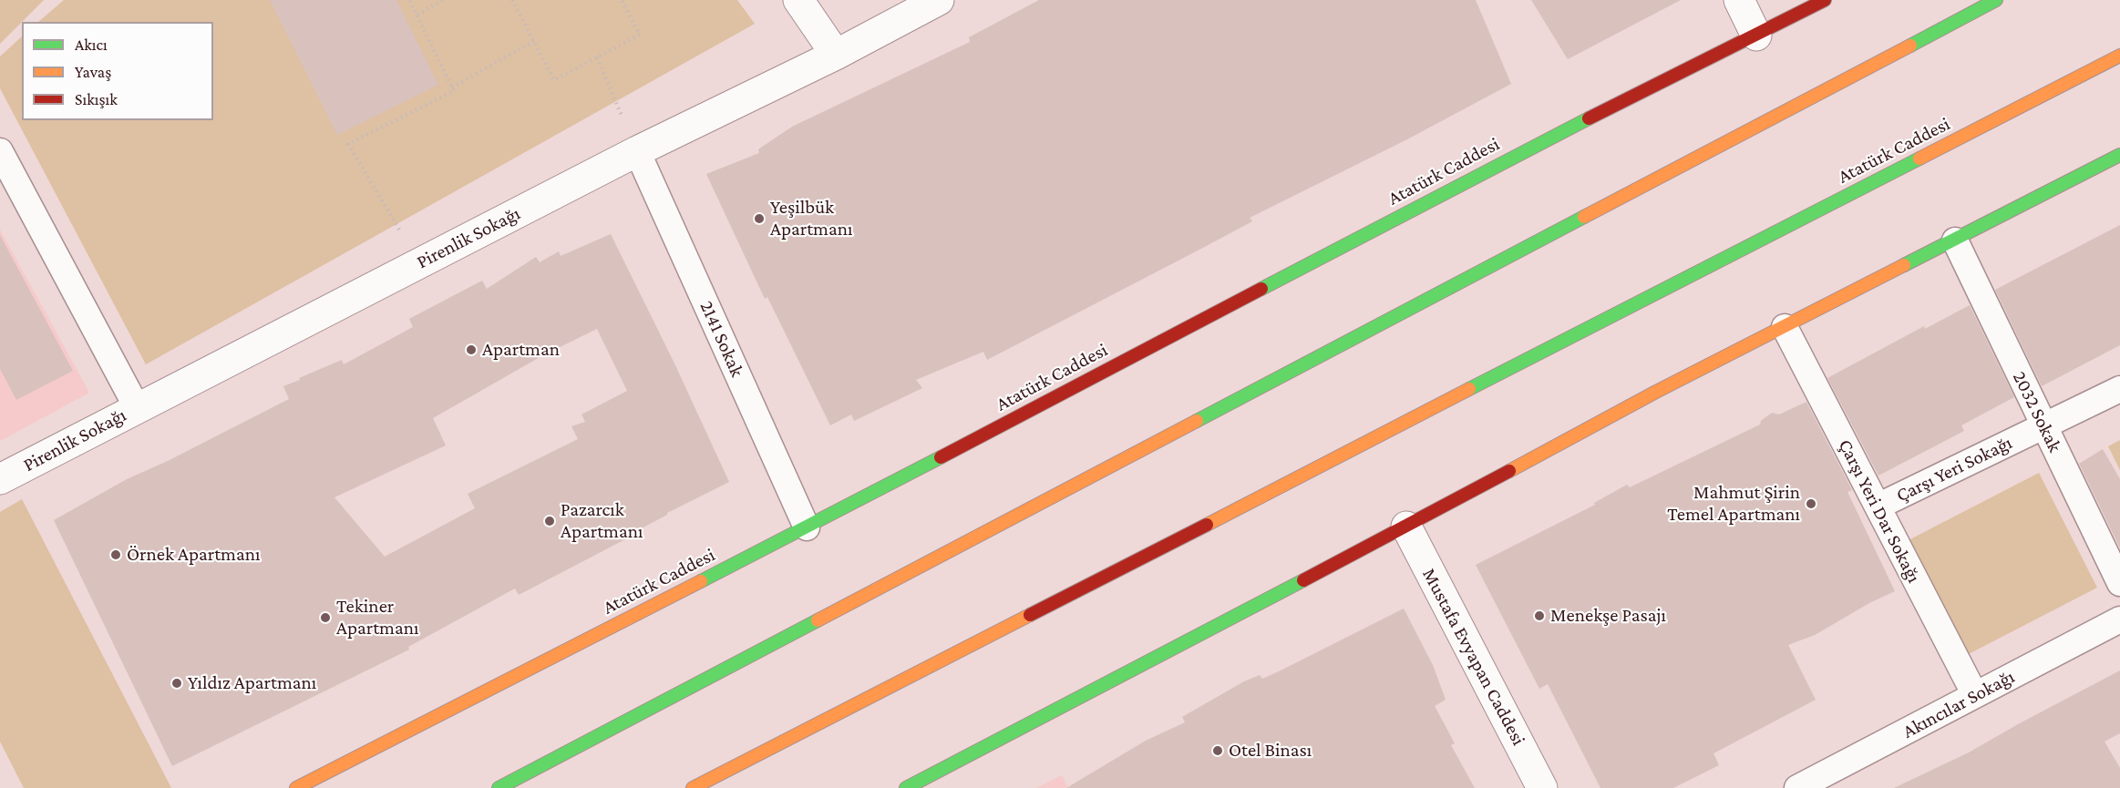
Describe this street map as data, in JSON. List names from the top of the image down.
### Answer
{
  "streets": {
    "main road": ["Atatürk Caddesi"],
    "street": ["Pirenlik Sokağı", "Mustafa Evyapan Caddesi"],
    "lane": [
      "2141 Sokak",
      "2032 Sokak",
      "Çarşı Yeri Sokağı",
      "Çarşı Yeri Dar Sokağı",
      "Akıncılar Sokağı"
    ]
  },
  "crossings": [
    ["Atatürk Caddesi", "2141 Sokak"],
    ["Pirenlik Sokağı", "2141 Sokak"],
    ["2032 Sokak", "Çarşı Yeri Sokağı"],
    ["Çarşı Yeri Sokağı", "Çarşı Yeri Dar Sokağı"],
    ["Çarşı Yeri Dar Sokağı", "Akıncılar Sokağı"]
  ],
  "places": [
    "Yeşilbük Apartmanı",
    "Apartman",
    "Mahmut Şirin Temel Apartmanı",
    "Pazarcık Apartmanı",
    "Örnek Apartmanı",
    "Menekşe Pasajı",
    "Tekiner Apartmanı",
    "Yıldız Apartmanı",
    "Otel Binası"
  ],
  "legend": ["Akıcı", "Yavaş", "Sıkışık"]
}
